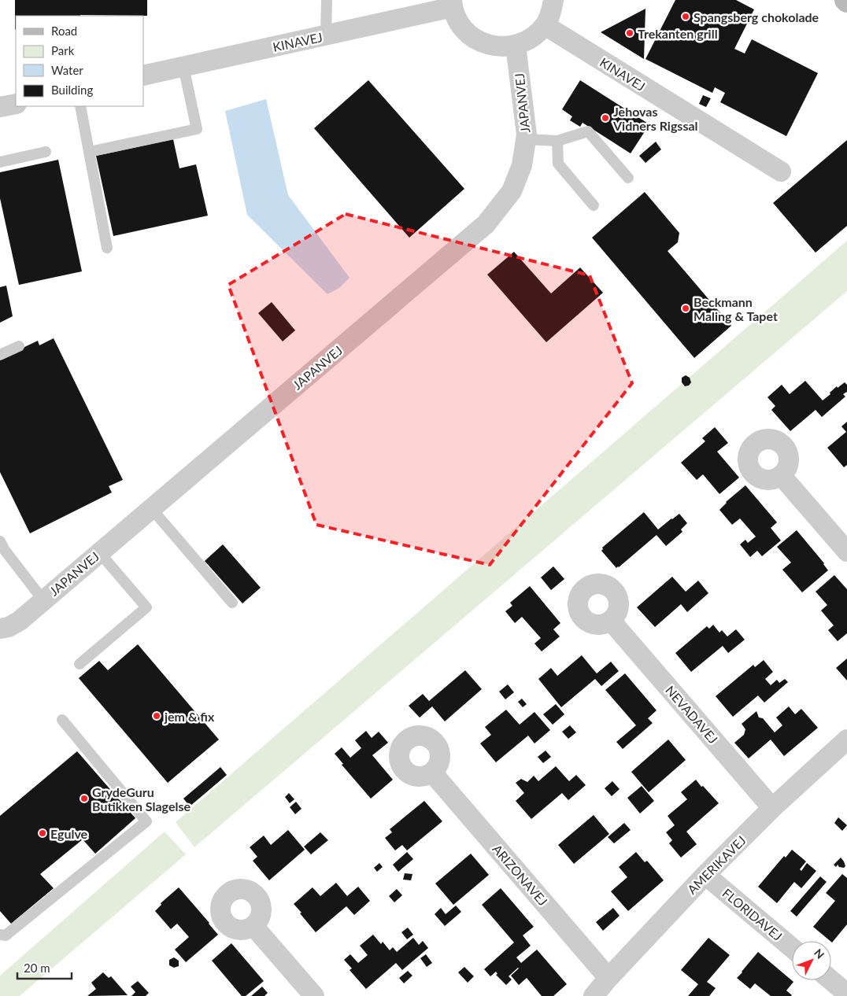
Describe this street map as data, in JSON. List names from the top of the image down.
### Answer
{
  "streets": {
    "street": [
      "KINAVEJ",
      "JAPANVEJ",
      "NEVADAVEJ",
      "AMERIKAVEJ",
      "ARIZONAVEJ",
      "FLORIDAVEJ"
    ]
  },
  "crossings": [
    ["NEVADAVEJ", "AMERIKAVEJ"],
    ["AMERIKAVEJ", "ARIZONAVEJ"],
    ["AMERIKAVEJ", "FLORIDAVEJ"]
  ],
  "places": [
    "Spangsberg chokolade",
    "Trekanten grill",
    "Jehovas Vidners Rigssal",
    "Beckmann Maling & Tapet",
    "jem & fix",
    "GrydeGuru Butikken Slagelse",
    "Egulve"
  ],
  "legend": [
    "Road",
    "Park",
    "Water",
    "Building"
  ],
  "scale_bar": "20 m",
  "north": "top right"
}
